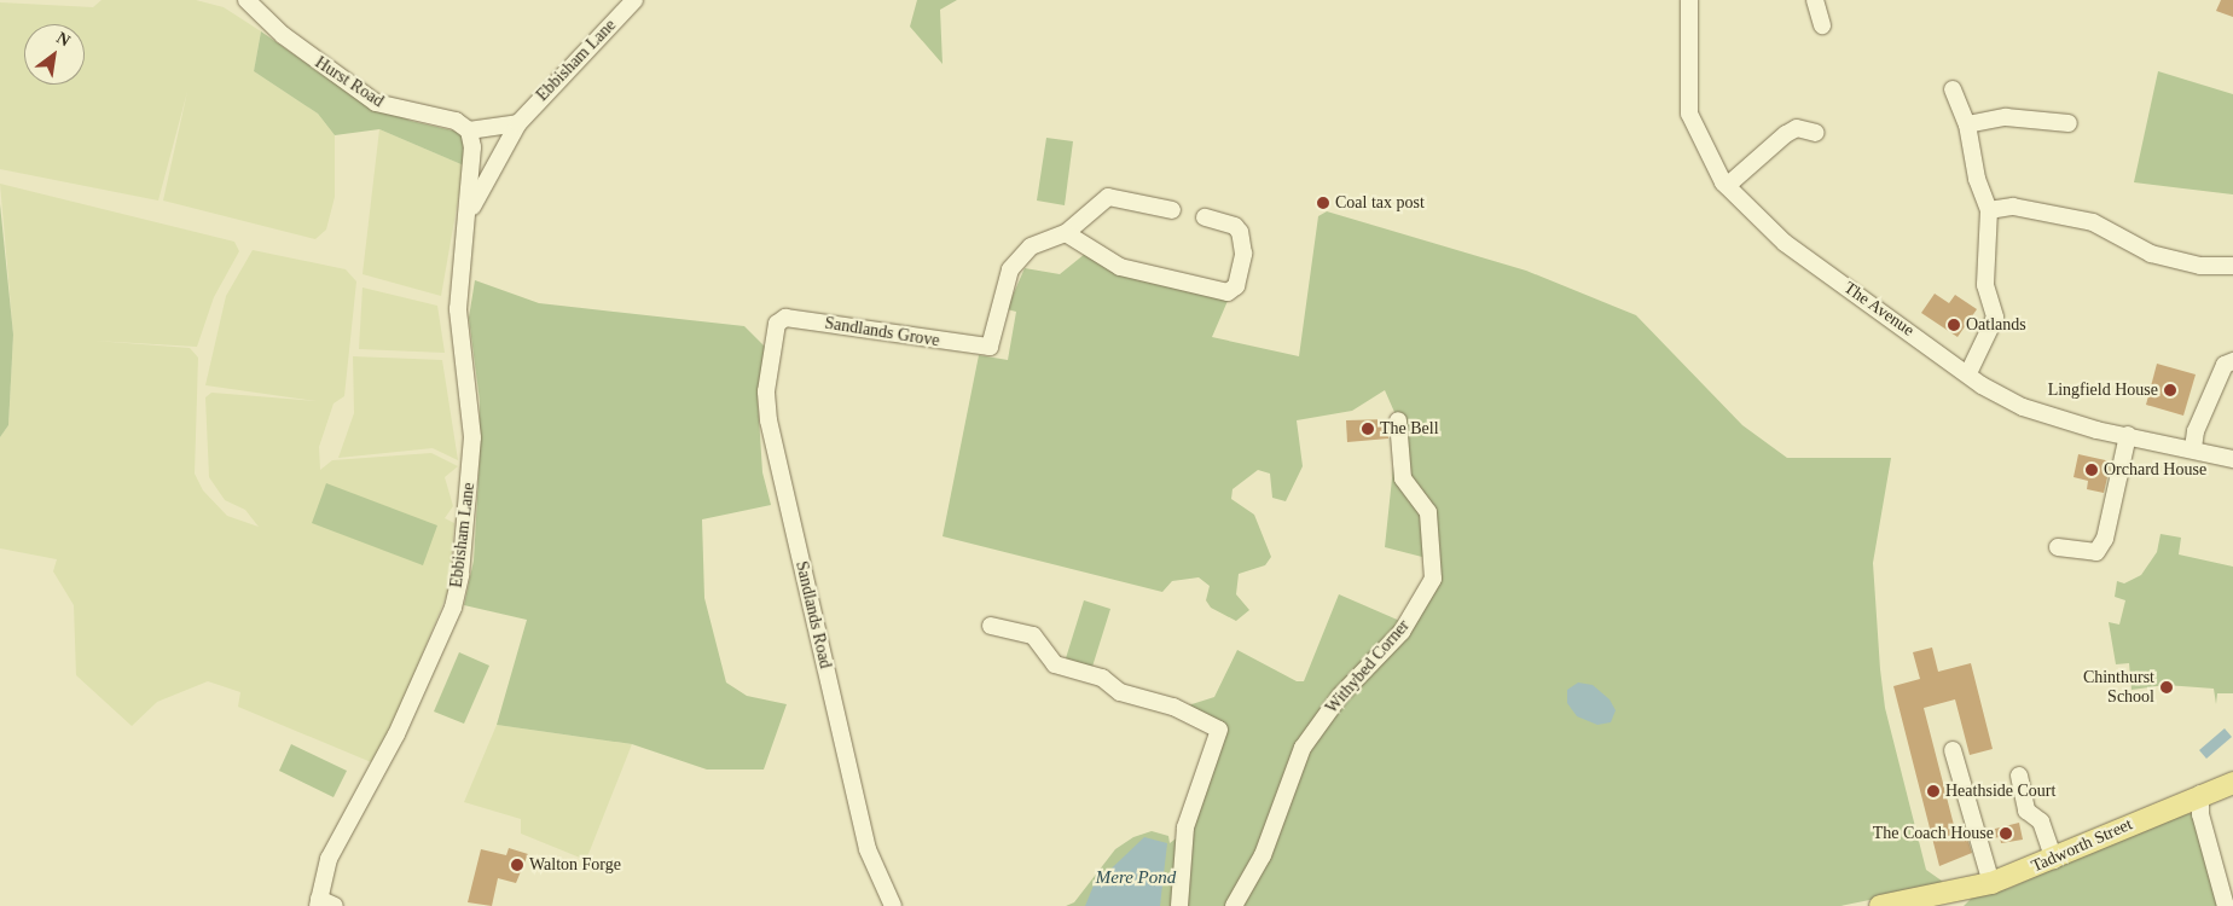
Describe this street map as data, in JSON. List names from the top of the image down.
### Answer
{
  "streets": {
    "main road": ["Tadworth Street"],
    "street": [
      "Ebbisham Lane",
      "Hurst Road",
      "The Avenue",
      "Sandlands Grove",
      "Sandlands Road",
      "Withybed Corner"
    ]
  },
  "crossings": [
    ["Ebbisham Lane", "Hurst Road"],
    ["Sandlands Grove", "Sandlands Road"]
  ],
  "water": ["Mere Pond"],
  "places": [
    "Coal tax post",
    "Oatlands",
    "Lingfield House",
    "The Bell",
    "Orchard House",
    "Chinthurst School",
    "Heathside Court",
    "The Coach House",
    "Walton Forge"
  ],
  "north": "top right"
}
